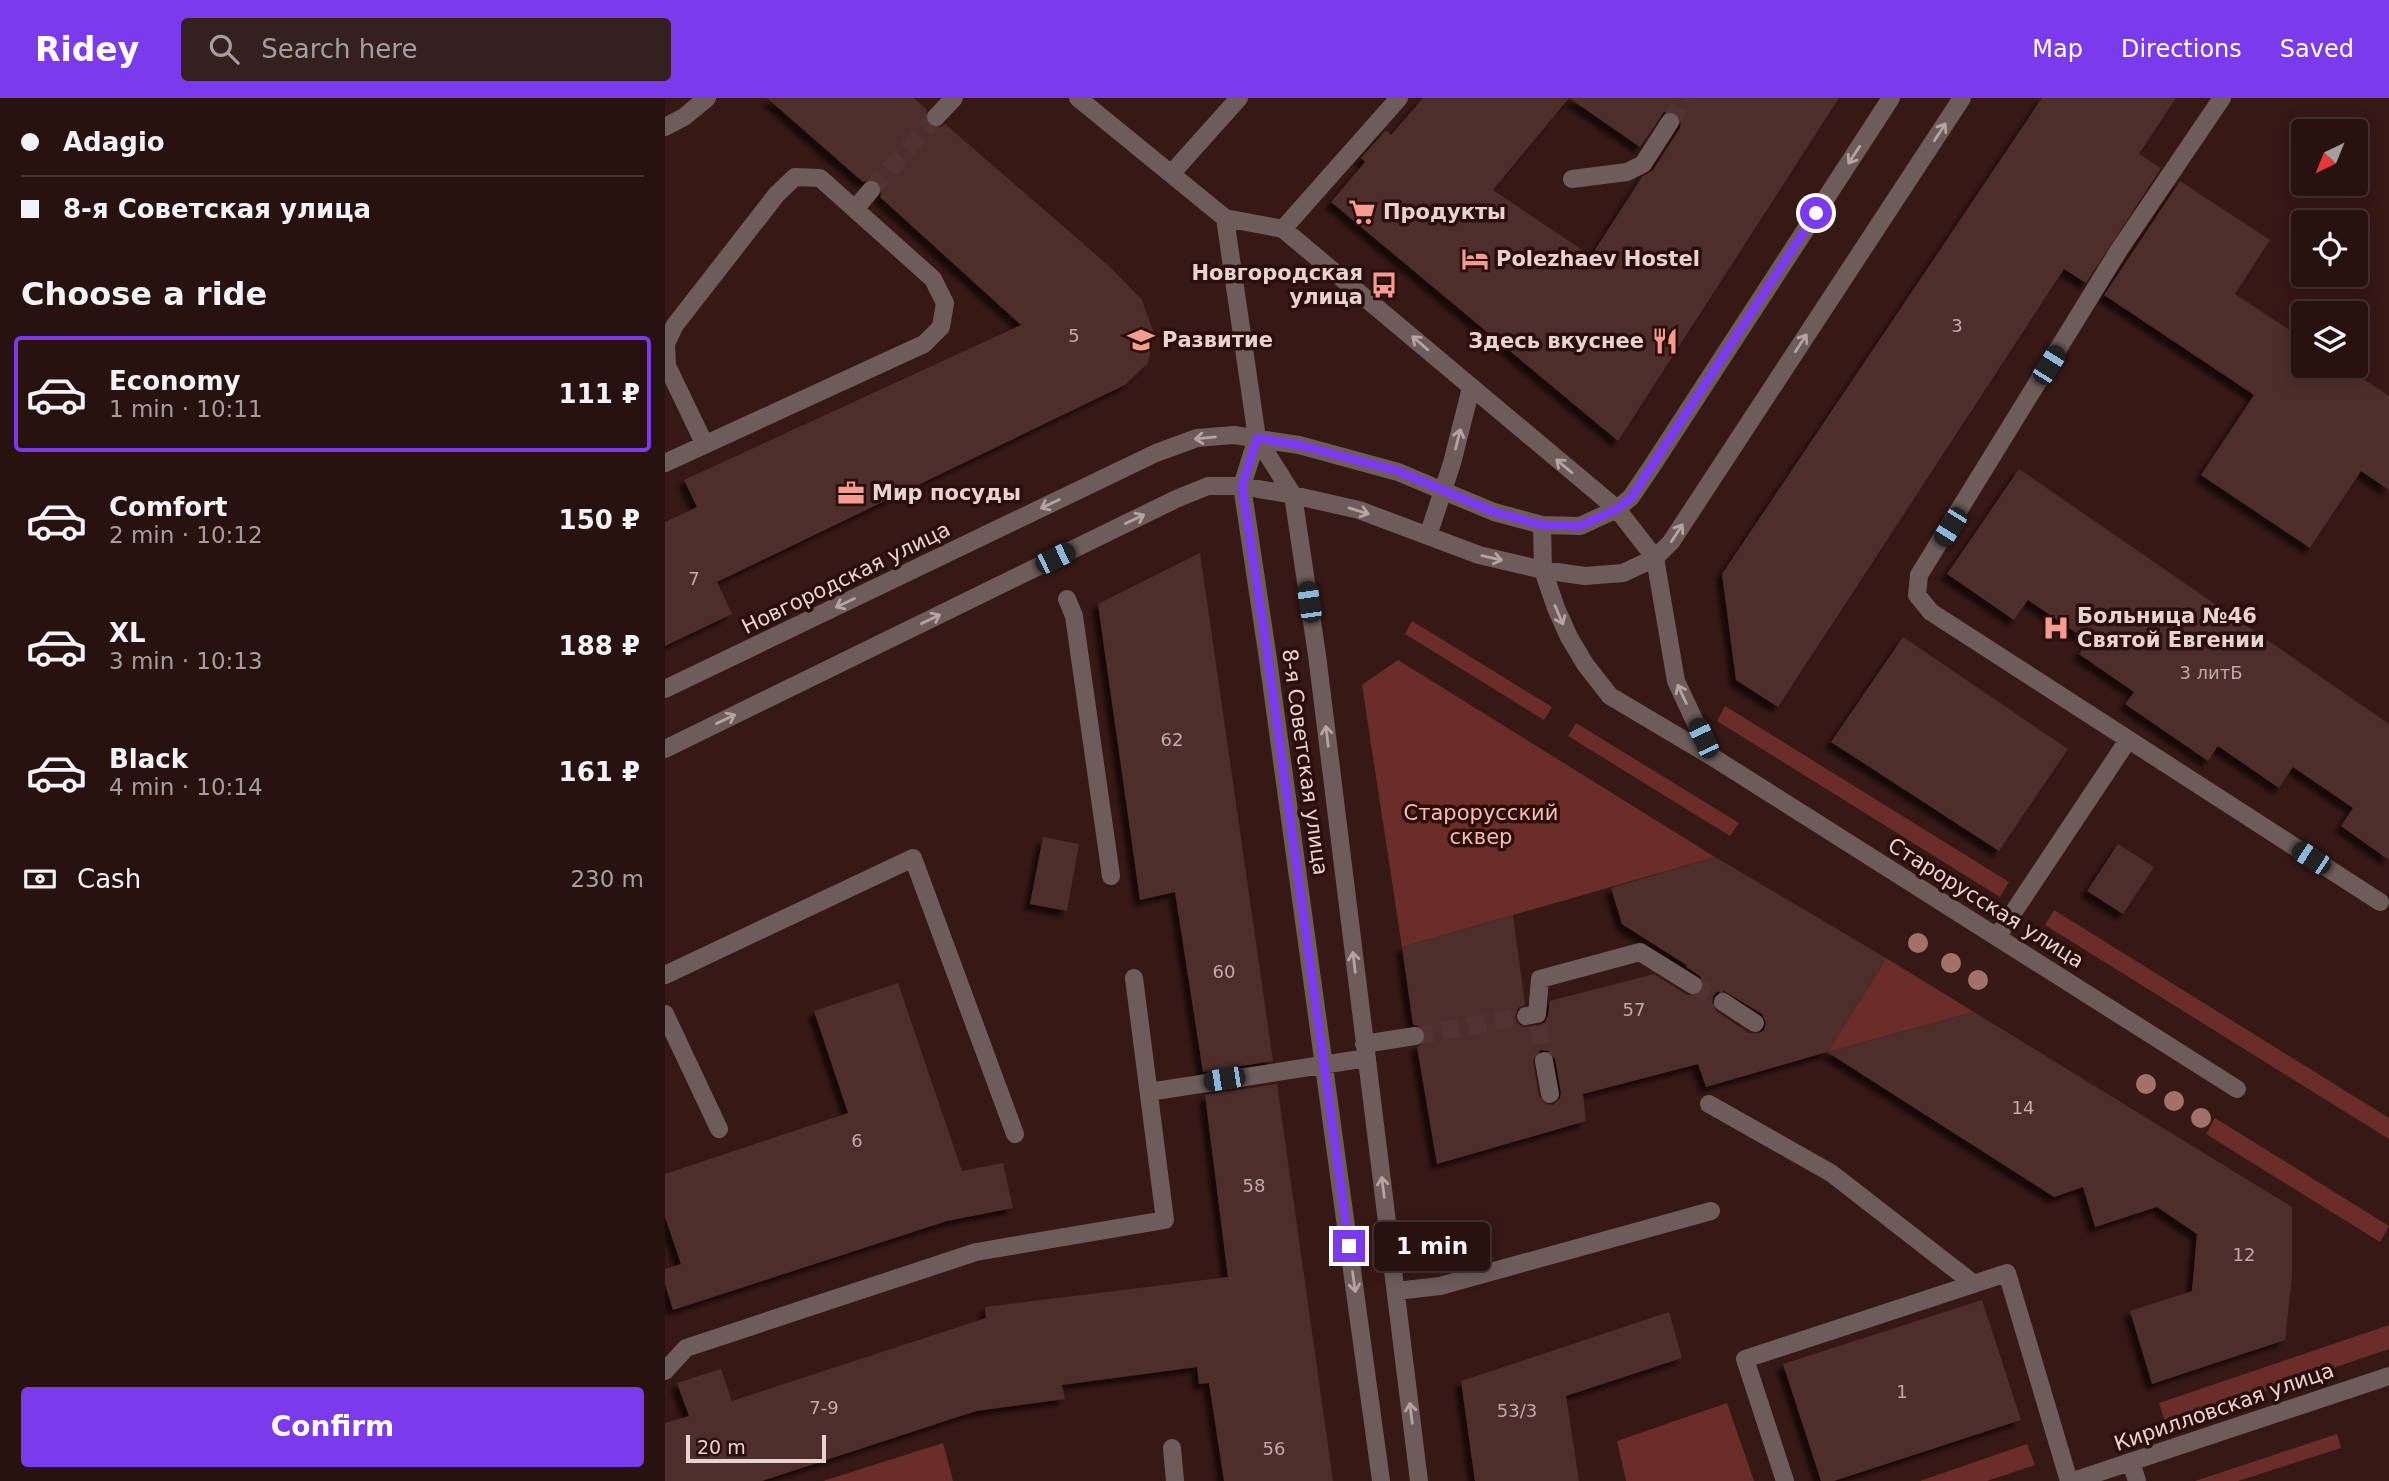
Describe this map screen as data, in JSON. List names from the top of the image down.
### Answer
{
  "streets": {
    "street": [
      "Новгородская улица",
      "8-я Советская улица",
      "Старорусская улица",
      "Кирилловская улица"
    ]
  },
  "crossings": [
    ["Новгородская улица", "8-я Советская улица"],
    ["Новгородская улица", "Старорусская улица"]
  ],
  "parks": ["Старорусский сквер"],
  "places": {
    "supermarket": ["Продукты"],
    "hotel": ["Polezhaev Hostel"],
    "bus stop": ["Новгородская улица"],
    "school or university": ["Развитие"],
    "restaurant": ["Здесь вкуснее"],
    "office": ["Мир посуды"],
    "hospital": ["Больница №46 Святой Евгении"]
  },
  "house_numbers": [
    "3",
    "5",
    "7",
    "3 литБ",
    "62",
    "60",
    "57",
    "14",
    "6",
    "58",
    "12",
    "1",
    "7-9",
    "53/3",
    "56"
  ],
  "scale_bar": "20 m",
  "north": "bottom left",
  "page": {
    "header": "Ridey",
    "search": "Search here",
    "nav": ["Map", "Directions", "Saved"],
    "banner": ["Adagio", "8-я Советская улица"],
    "heading": "Choose a ride",
    "list": [
      {
        "name": "Economy",
        "note": "1 min · 10:11",
        "value": "111 ₽"
      },
      {
        "name": "Comfort",
        "note": "2 min · 10:12",
        "value": "150 ₽"
      },
      {
        "name": "XL",
        "note": "3 min · 10:13",
        "value": "188 ₽"
      },
      {
        "name": "Black",
        "note": "4 min · 10:14",
        "value": "161 ₽"
      }
    ],
    "pay": ["Cash", "230 m"],
    "bubble": "1 min",
    "buttons": "Confirm",
    "scale": "20 m"
  }
}
